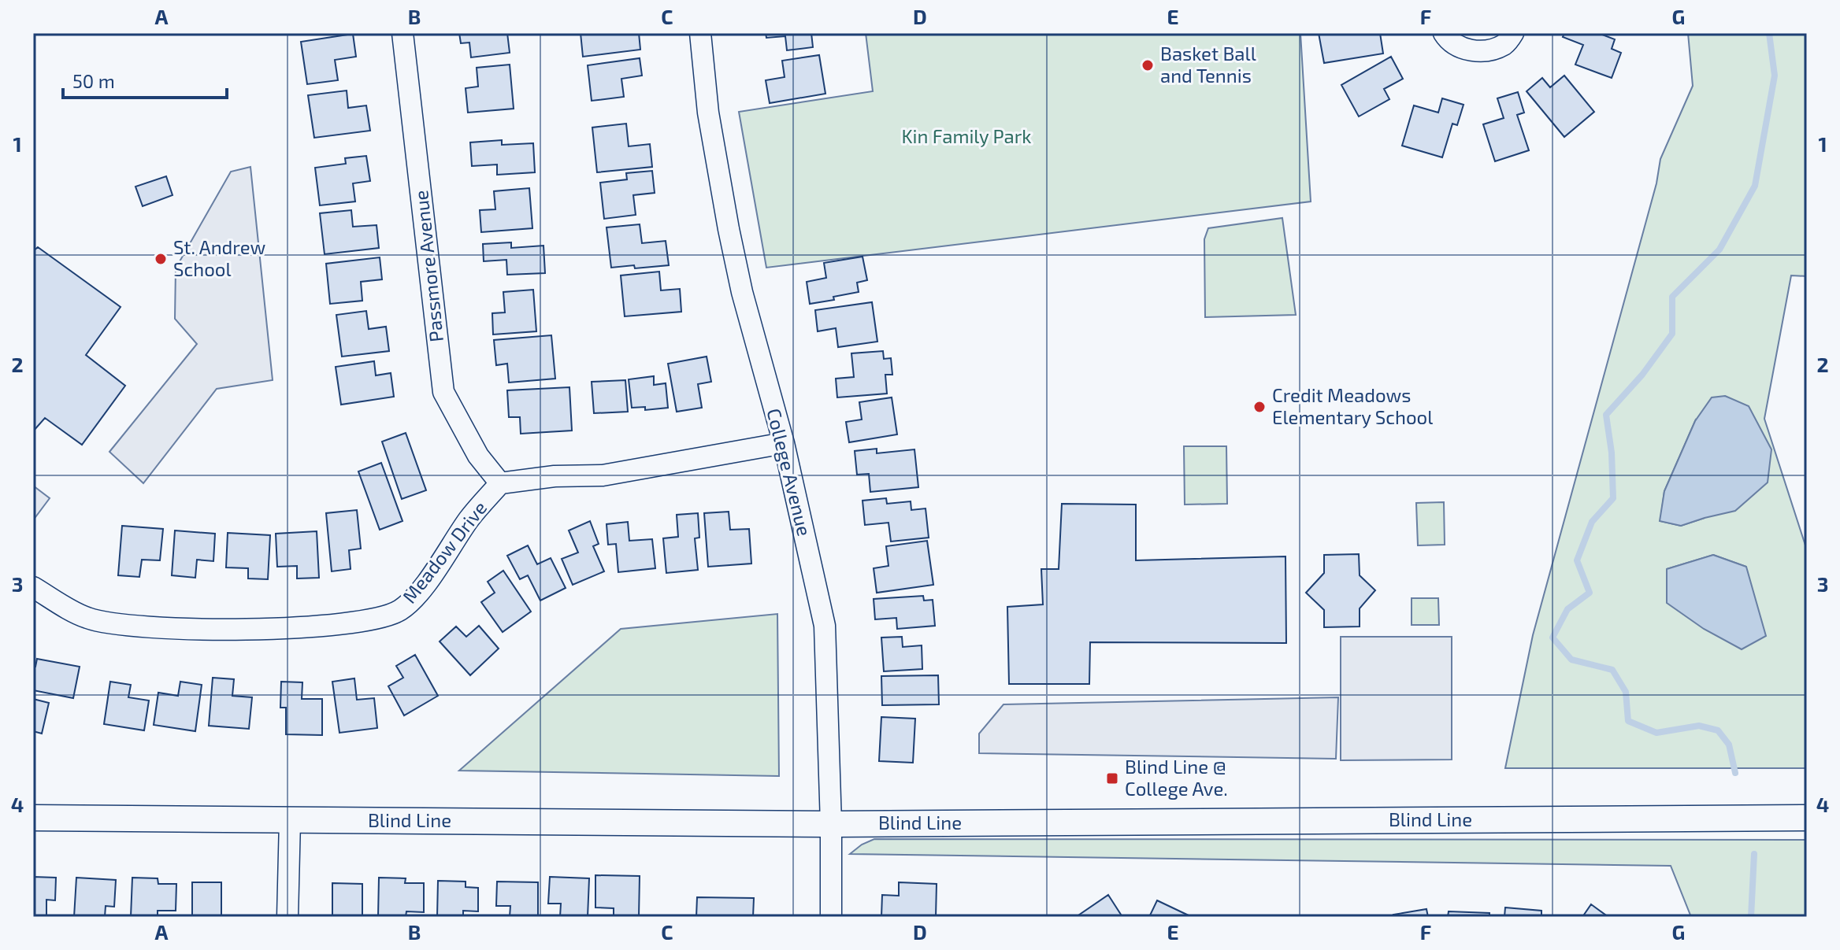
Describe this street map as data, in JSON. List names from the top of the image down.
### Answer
{
  "streets": {
    "street": [
      "Passmore Avenue",
      "College Avenue",
      "Meadow Drive",
      "Blind Line"
    ]
  },
  "crossings": [
    ["Passmore Avenue", "Meadow Drive"],
    ["College Avenue", "Meadow Drive"],
    ["College Avenue", "Blind Line"]
  ],
  "parks": ["Kin Family Park"],
  "places": {
    "other": ["Basket Ball and Tennis", "St. Andrew School", "Credit Meadows Elementary School"],
    "transit": ["Blind Line @ College Ave."]
  },
  "scale_bar": "50 m",
  "grid": {
    "columns": [
      "A",
      "B",
      "C",
      "D",
      "E",
      "F",
      "G"
    ],
    "rows": [
      "1",
      "2",
      "3",
      "4"
    ]
  }
}
